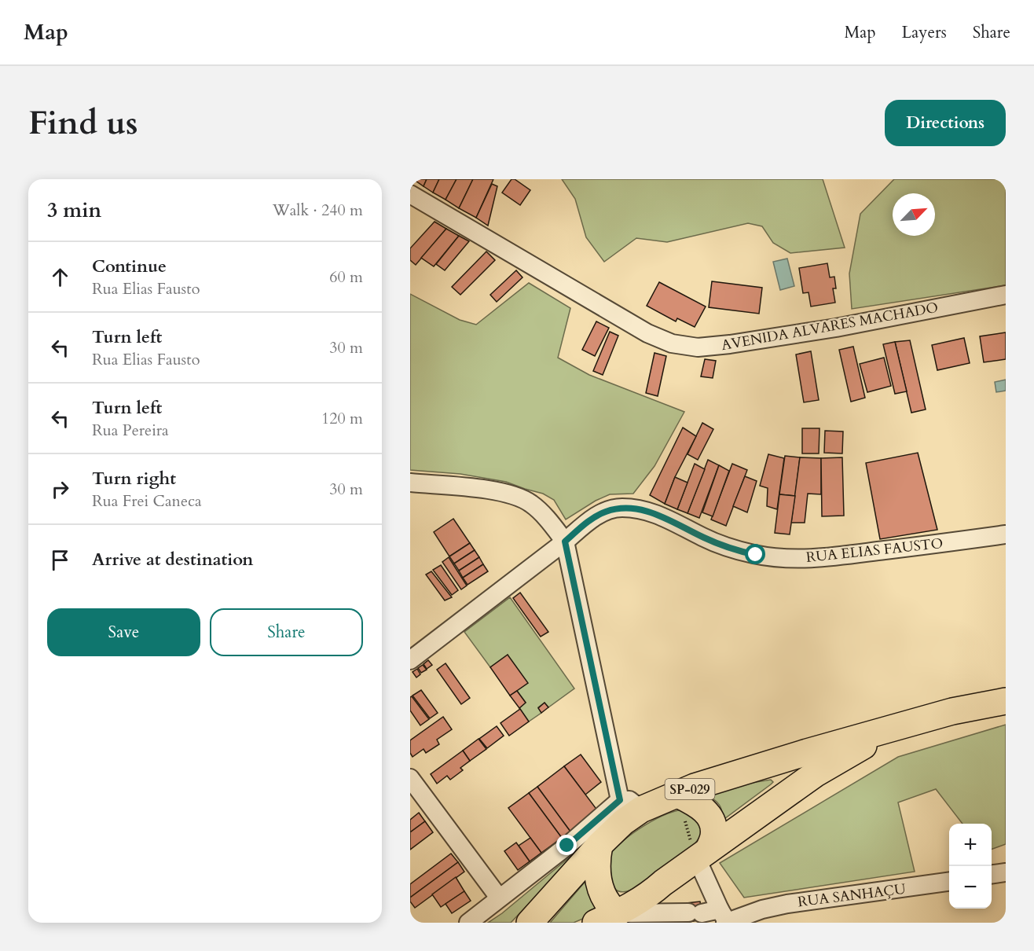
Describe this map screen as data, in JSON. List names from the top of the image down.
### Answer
{
  "streets": {
    "highway": ["SP-029"],
    "street": ["AVENIDA ALVARES MACHADO", "RUA ELIAS FAUSTO", "RUA SANHAÇU"]
  },
  "crossings": [
    ["SP-029", "RUA SANHAÇU"]
  ],
  "north": "top right",
  "page": {
    "header": "Map",
    "nav": ["Map", "Layers", "Share"],
    "buttons": [
      "Directions",
      ["Save", "Share"]
    ],
    "title": "Find us",
    "heading": ["3 min", "Walk · 240 m"],
    "list": [
      ["Continue", "Rua Elias Fausto", "60 m"],
      ["Turn left", "Rua Elias Fausto", "30 m"],
      ["Turn left", "Rua Pereira", "120 m"],
      ["Turn right", "Rua Frei Caneca", "30 m"],
      "Arrive at destination"
    ],
    "map_buttons": ["+", "−"]
  }
}
